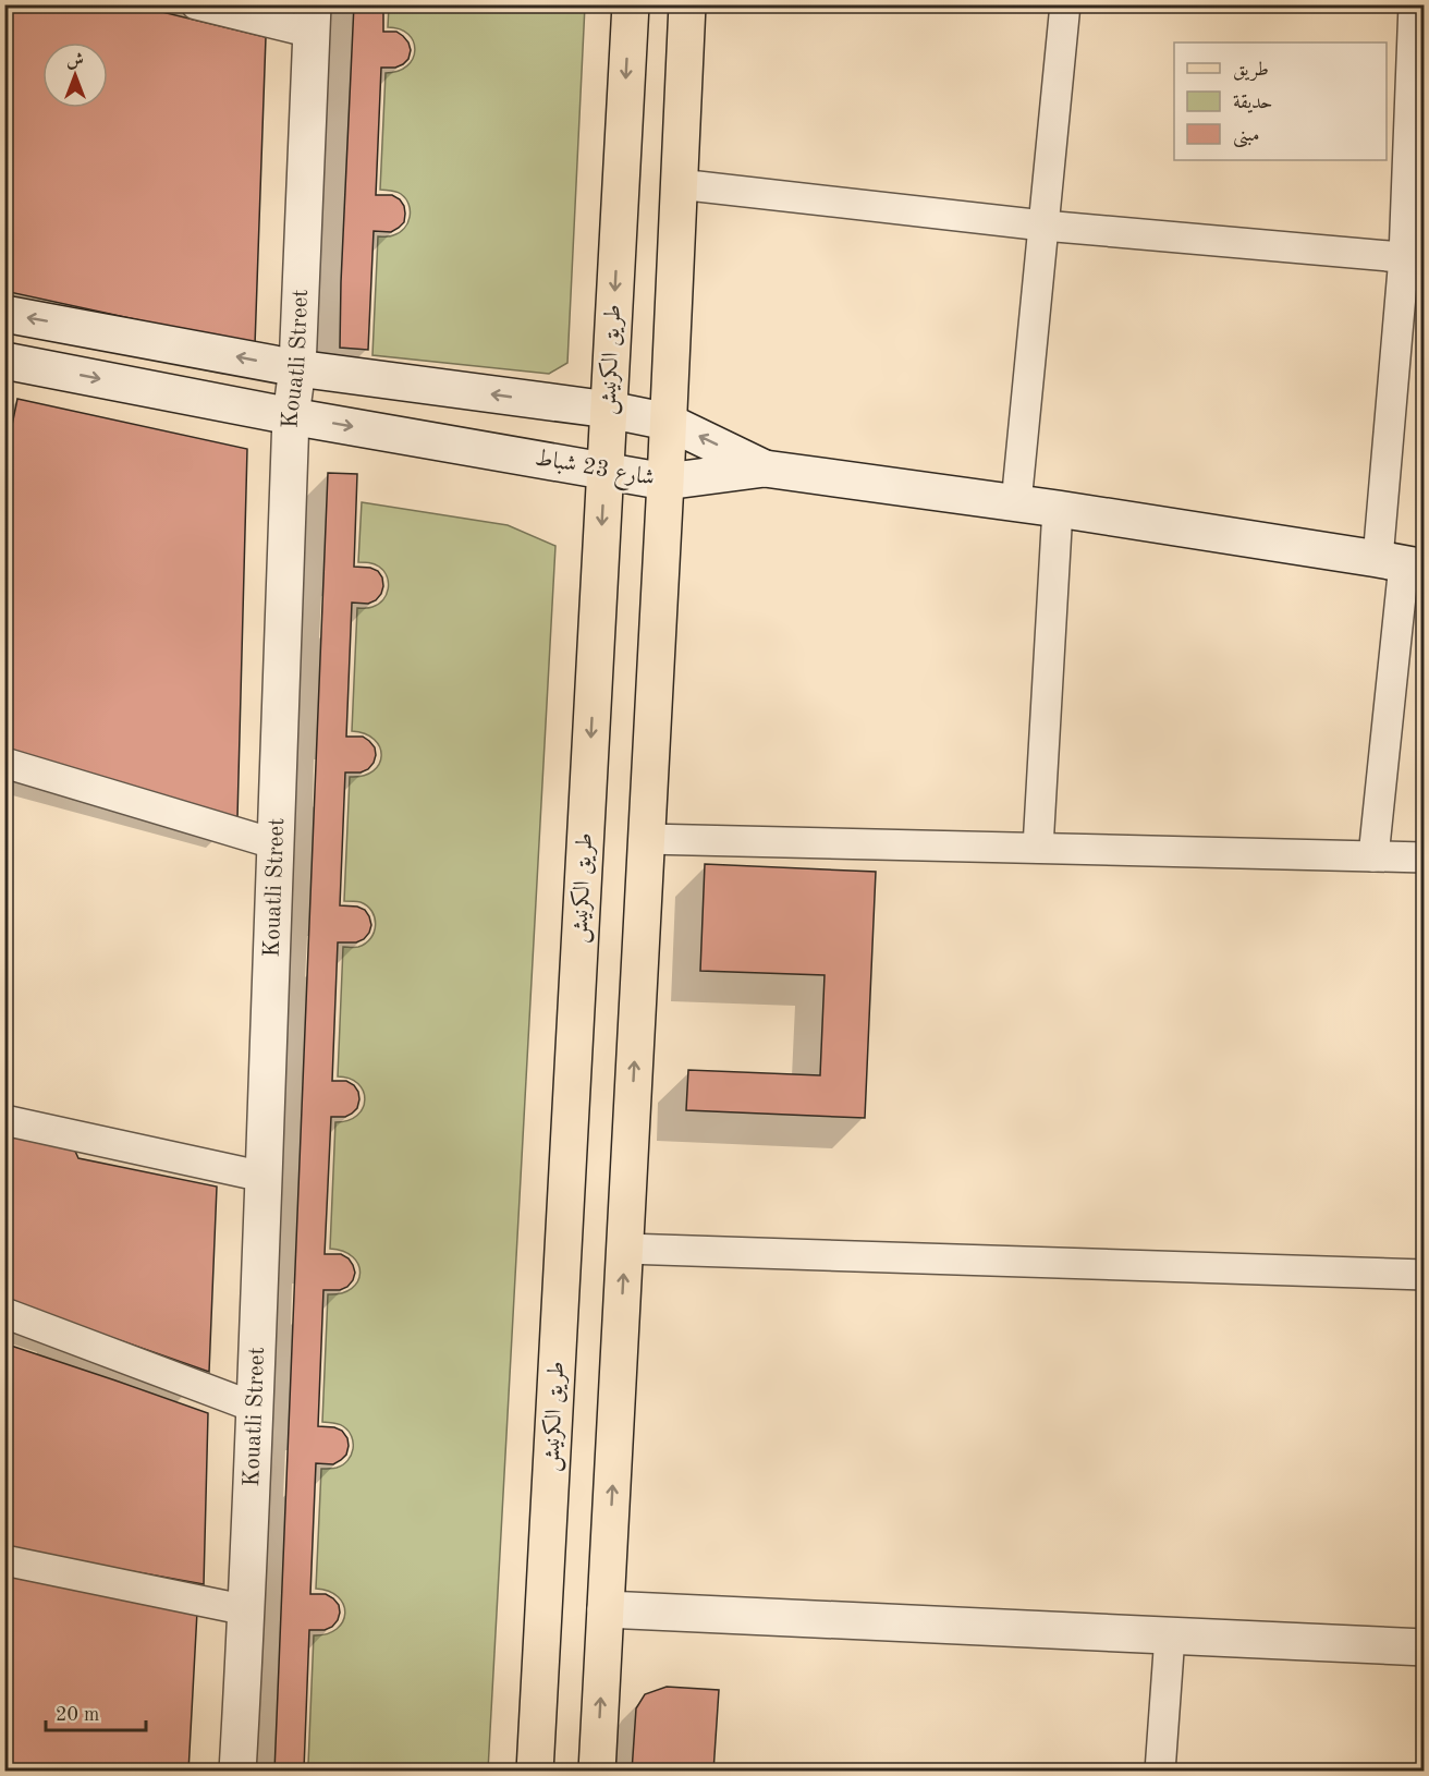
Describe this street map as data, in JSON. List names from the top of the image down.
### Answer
{
  "streets": {
    "main road": ["طريق الكرنيش"],
    "street": ["Kouatli Street", "شارع 23 شباط"]
  },
  "crossings": [
    ["Kouatli Street", "شارع 23 شباط"],
    ["طريق الكرنيش", "شارع 23 شباط"]
  ],
  "legend": ["طريق", "حديقة", "مبنى"],
  "scale_bar": "20 m",
  "north": "top"
}
